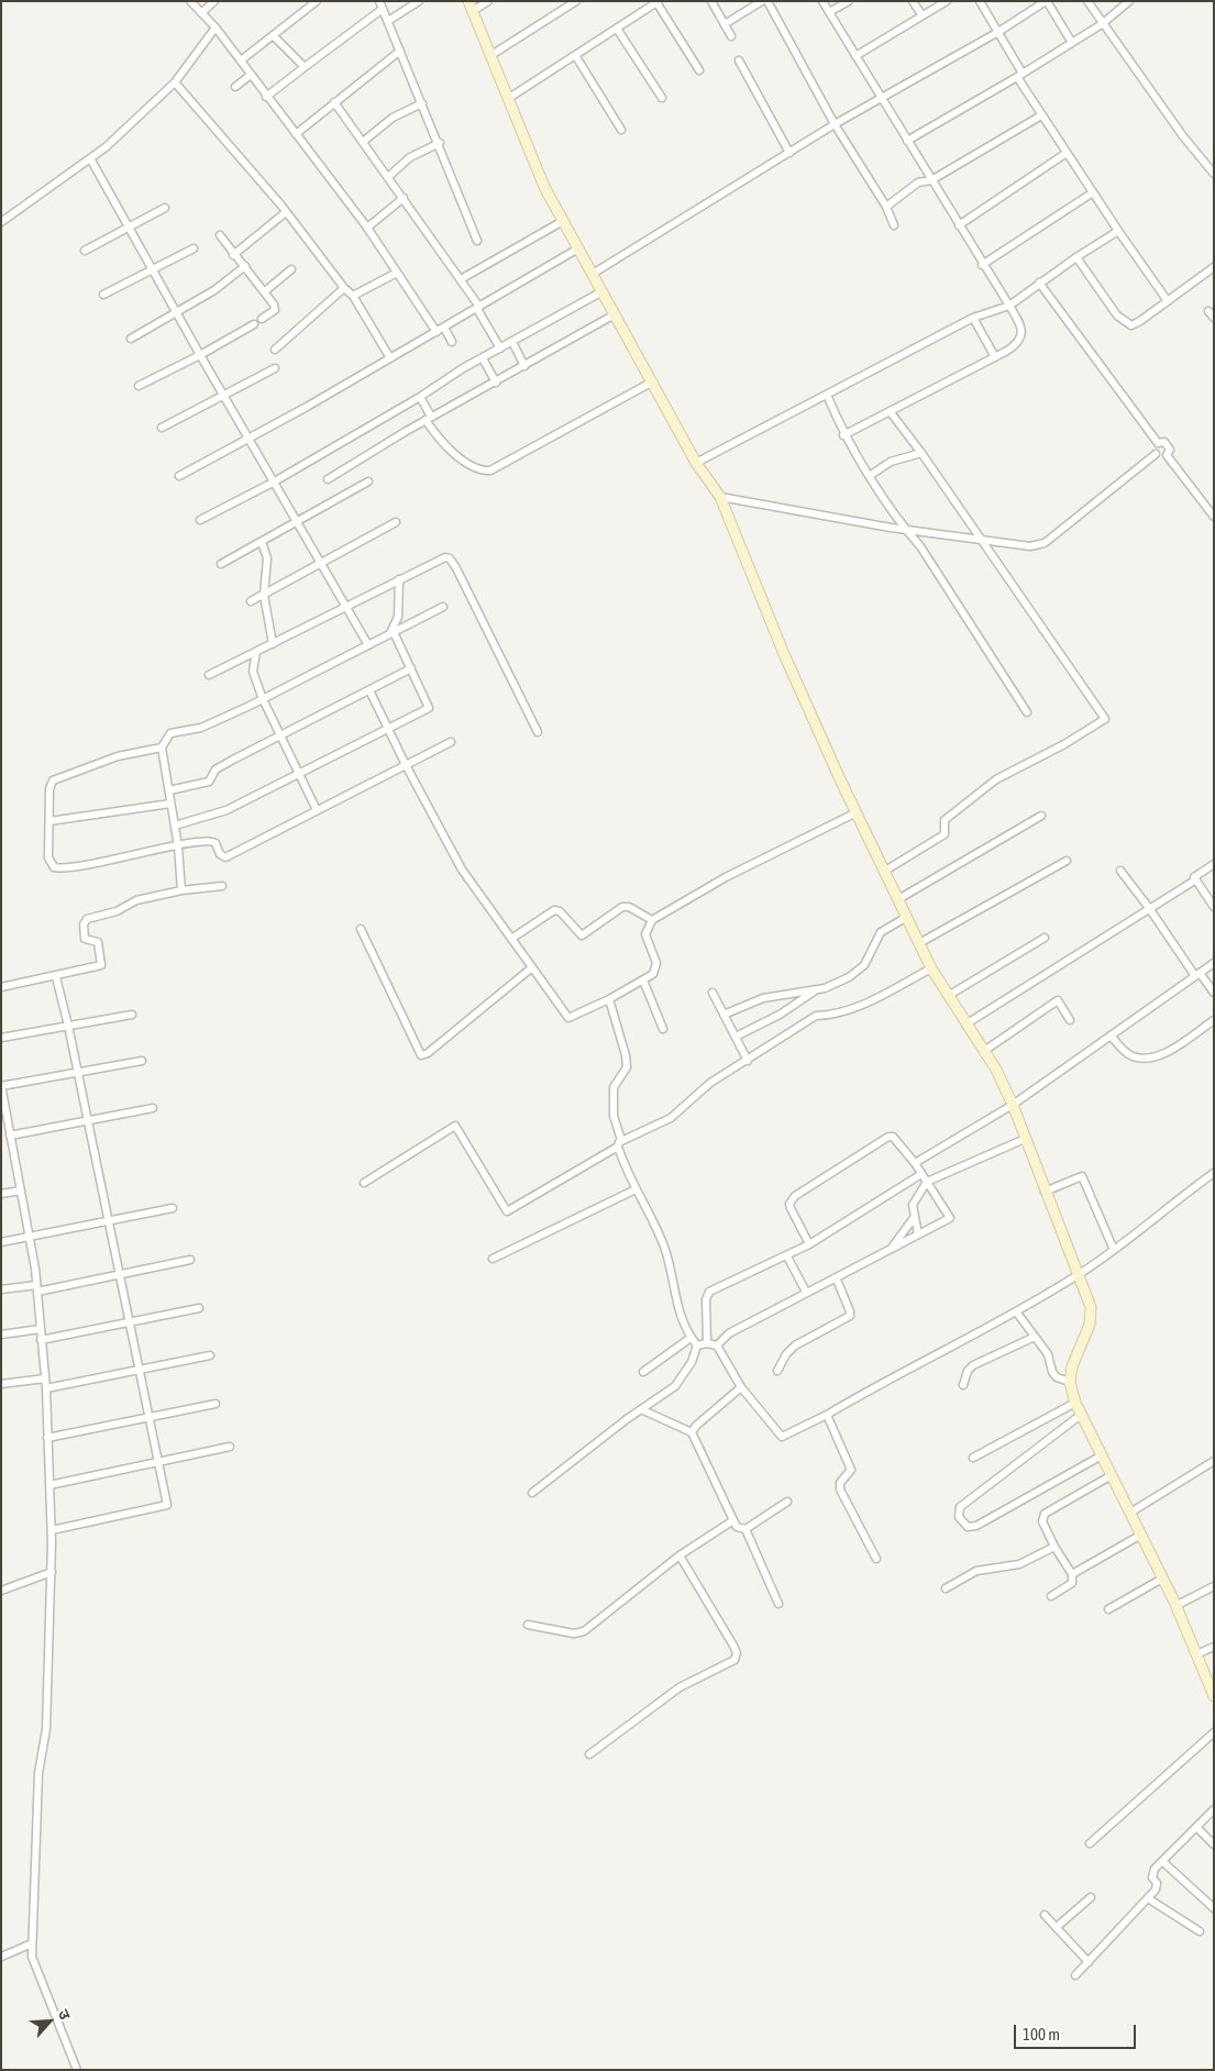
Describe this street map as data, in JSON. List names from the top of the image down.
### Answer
{
  "scale_bar": "100 m",
  "north": "top right"
}
